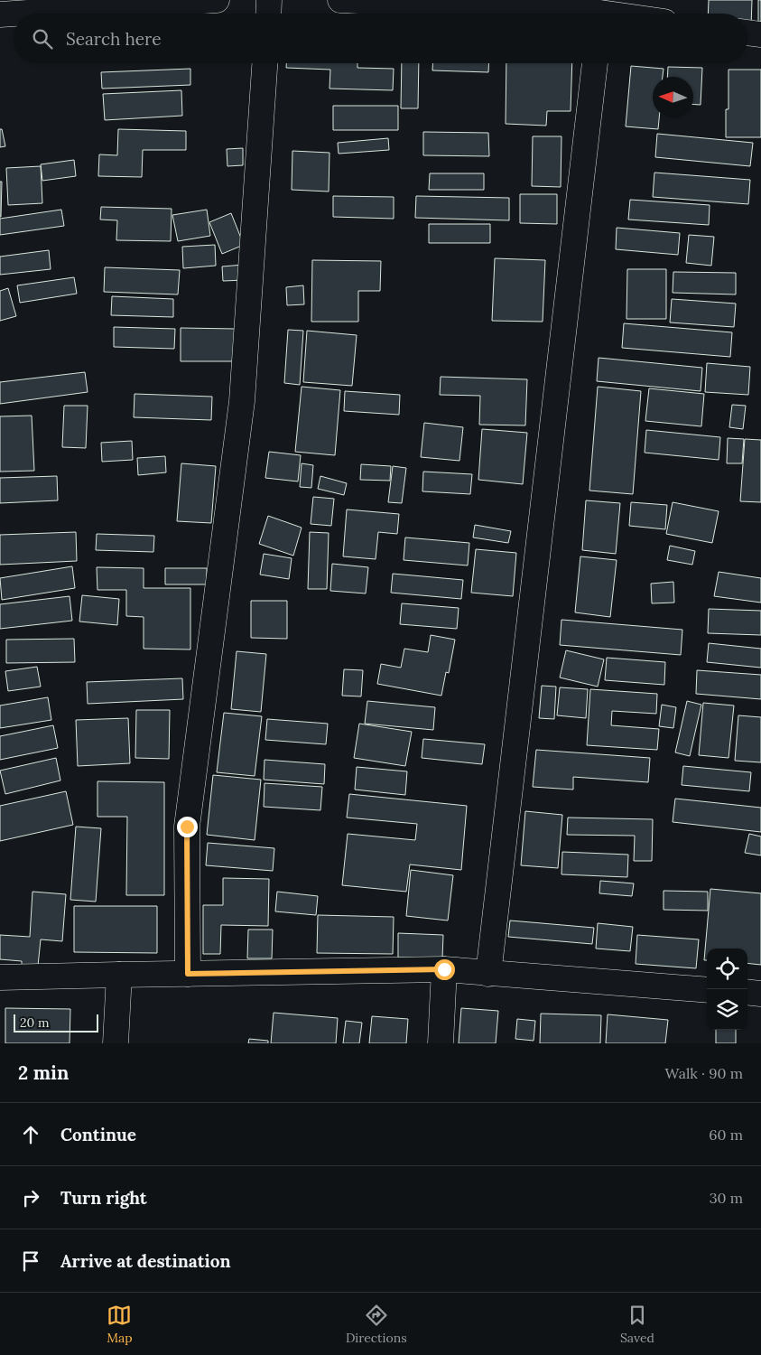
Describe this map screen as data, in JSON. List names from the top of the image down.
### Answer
{
  "scale_bar": "20 m",
  "north": "left",
  "page": {
    "search": "Search here",
    "scale": "20 m",
    "heading": ["2 min", "Walk · 90 m"],
    "list": [
      ["Continue", "60 m"],
      ["Turn right", "30 m"],
      "Arrive at destination"
    ],
    "nav": ["Map", "Directions", "Saved"]
  }
}
